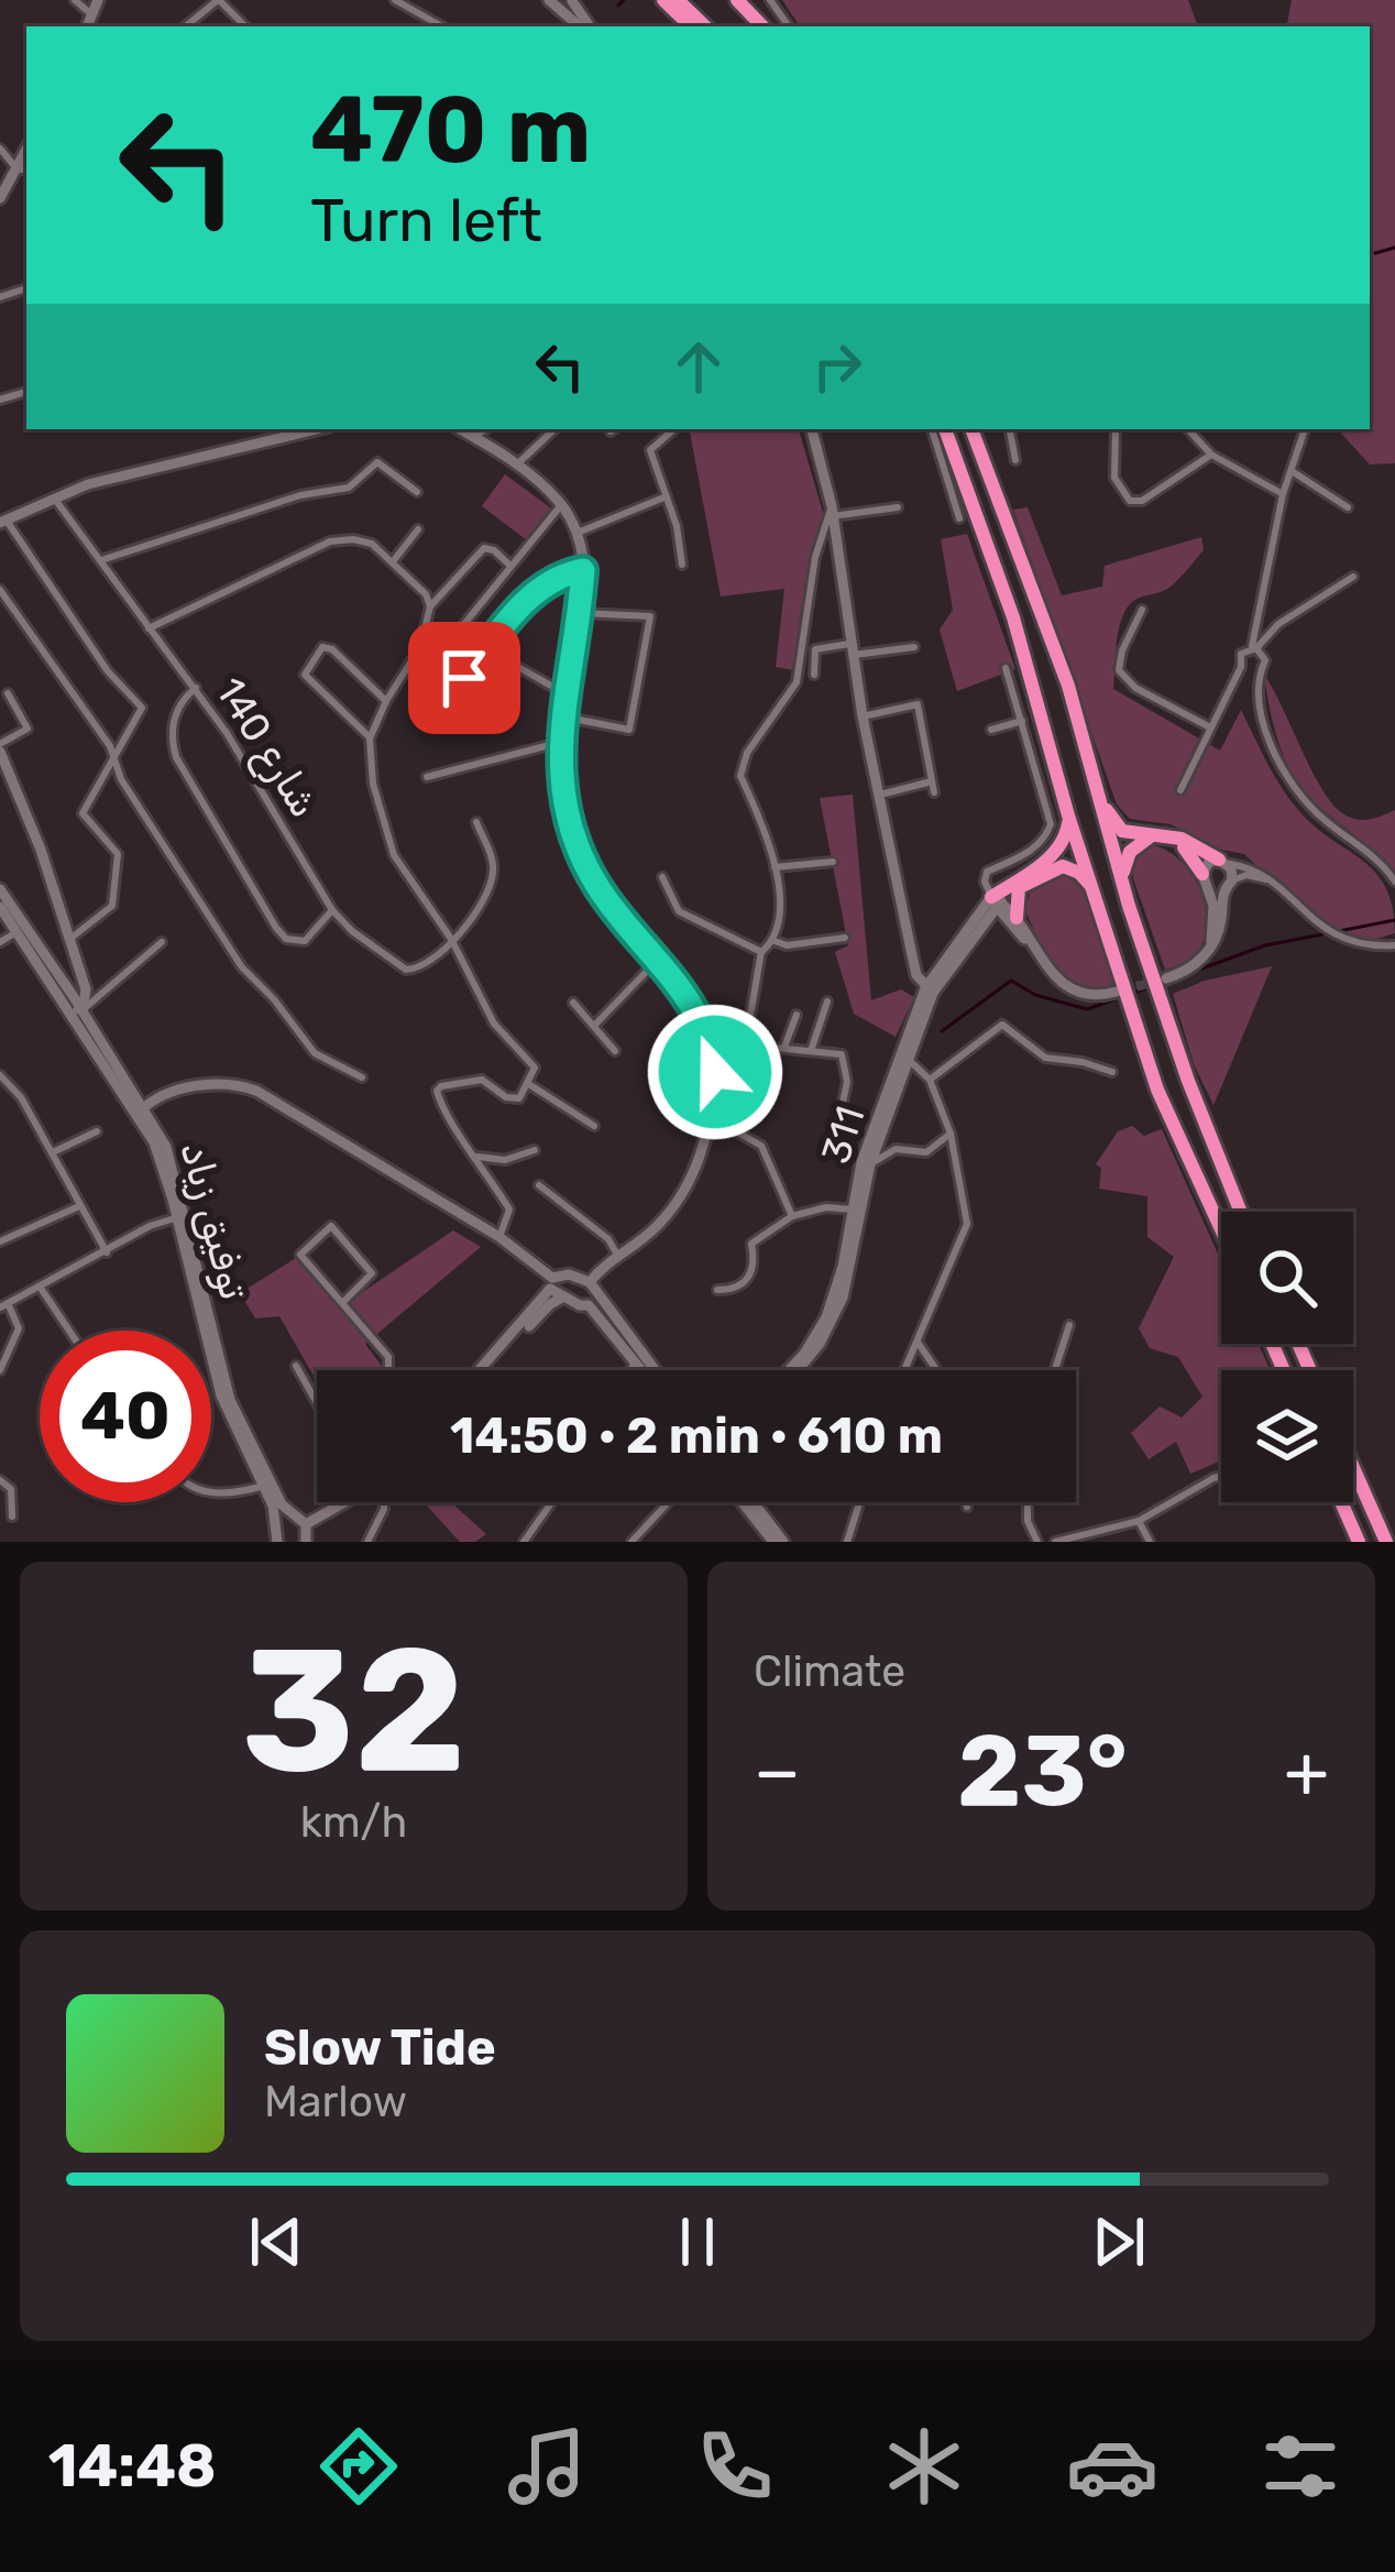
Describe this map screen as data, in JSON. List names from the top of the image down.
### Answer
{
  "streets": {
    "street": ["شارع 140", "311", "توفيق زياد"]
  },
  "page": {
    "turn": ["470 m", "Turn left"],
    "limit": "40",
    "trip": "14:50 · 2 min · 610 m",
    "tile": [
      ["32", "km/h"],
      "Climate"
    ],
    "heat": ["−", "23°", "+"],
    "song": ["Slow Tide", "Marlow"],
    "tabs": "14:48"
  }
}
